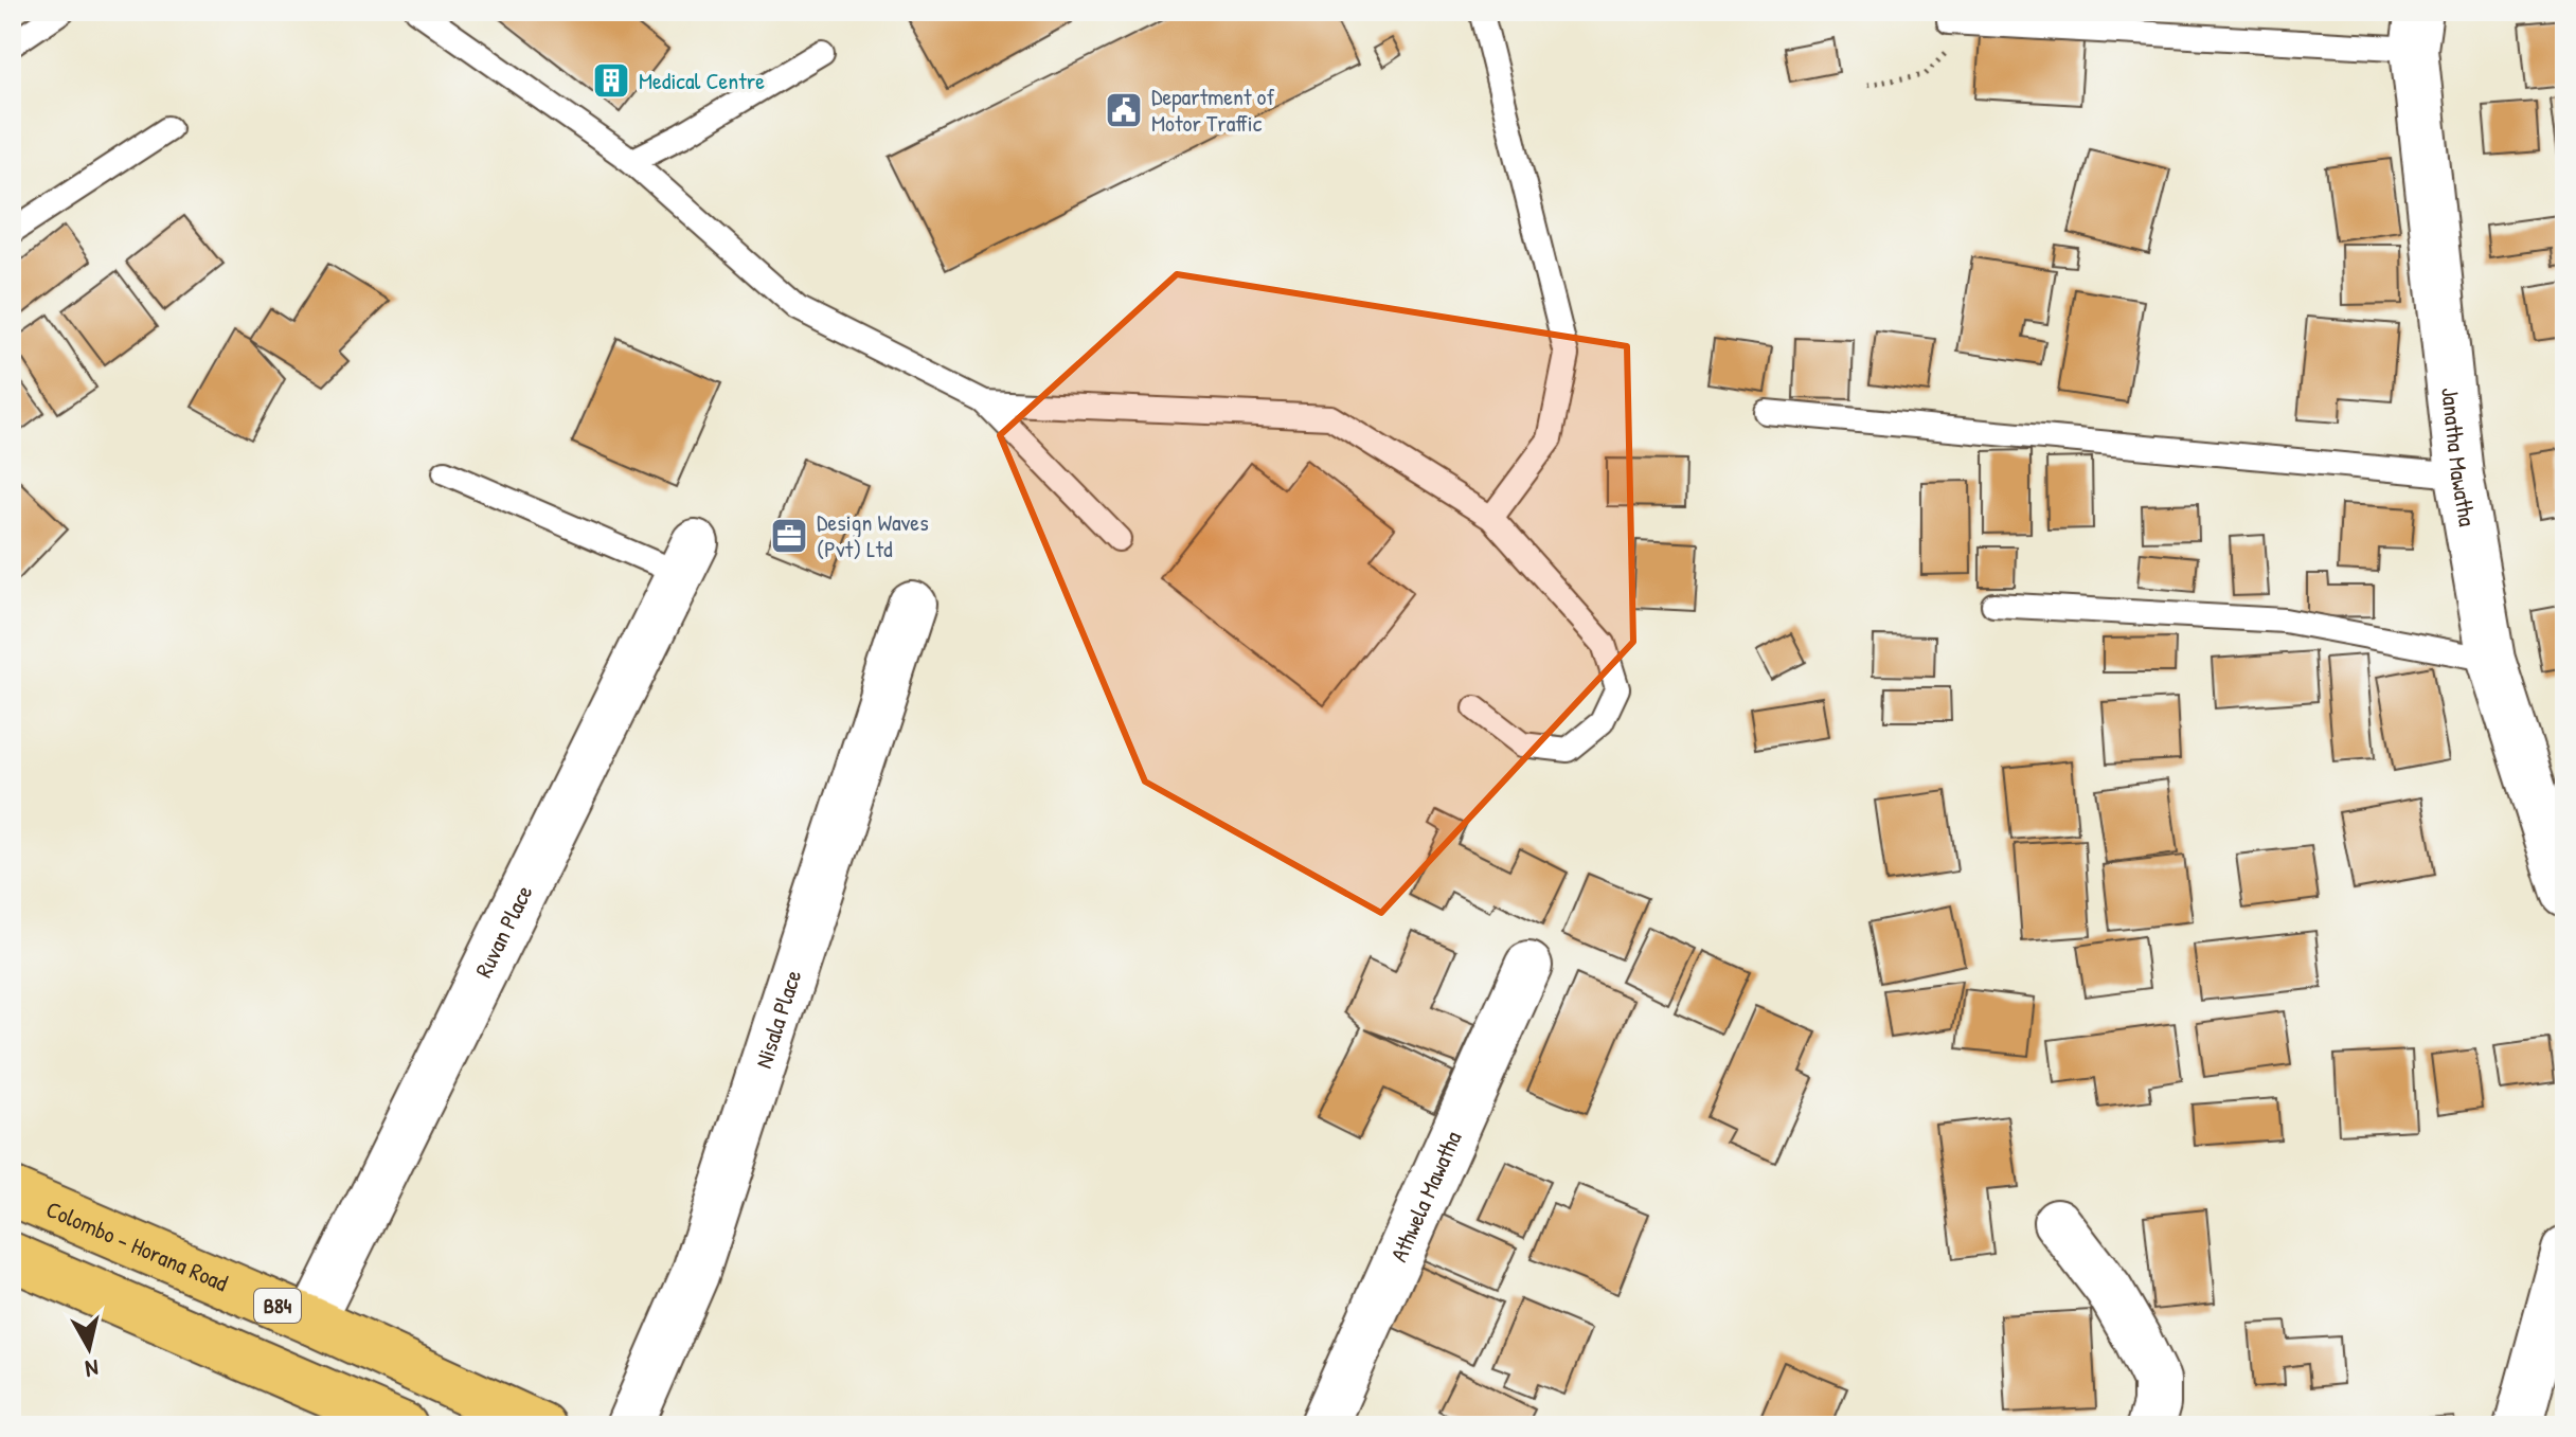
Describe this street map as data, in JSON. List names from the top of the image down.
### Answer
{
  "streets": {
    "main road": ["Colombo - Horana Road", "B84"],
    "street": [
      "Janatha Mawatha",
      "Ruvan Place",
      "Nisala Place",
      "Athwela Mawatha"
    ]
  },
  "crossings": [
    ["Ruvan Place", "Colombo - Horana Road"]
  ],
  "places": {
    "building": ["Medical Centre"],
    "public building": ["Department of Motor Traffic"],
    "office": ["Design Waves (Pvt) Ltd"]
  },
  "north": "bottom"
}
